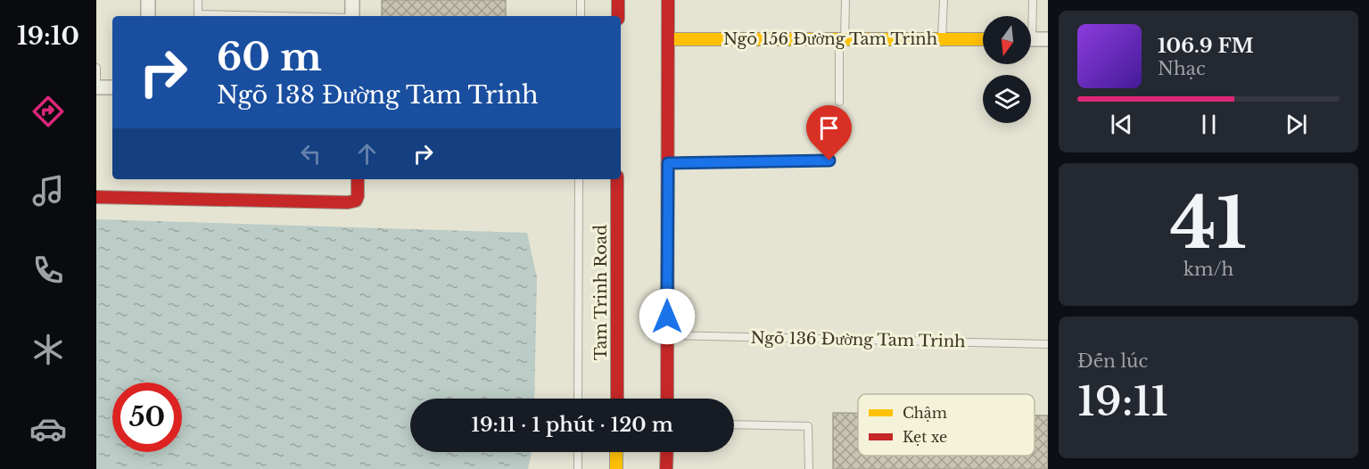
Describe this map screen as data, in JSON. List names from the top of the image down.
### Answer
{
  "streets": {
    "main road": ["Ngõ 156 Đường Tam Trinh", "Tam Trinh Road"],
    "lane": ["Ngõ 136 Đường Tam Trinh"]
  },
  "legend": ["Chậm", "Kẹt xe"],
  "north": "bottom",
  "page": {
    "tabs": "19:10",
    "turn": ["60 m", "Ngõ 138 Đường Tam Trinh"],
    "song": ["106.9 FM", "Nhạc"],
    "tile": [
      ["41", "km/h"],
      ["Đến lúc", "19:11"]
    ],
    "limit": "50",
    "trip": "19:11 · 1 phút · 120 m"
  }
}
